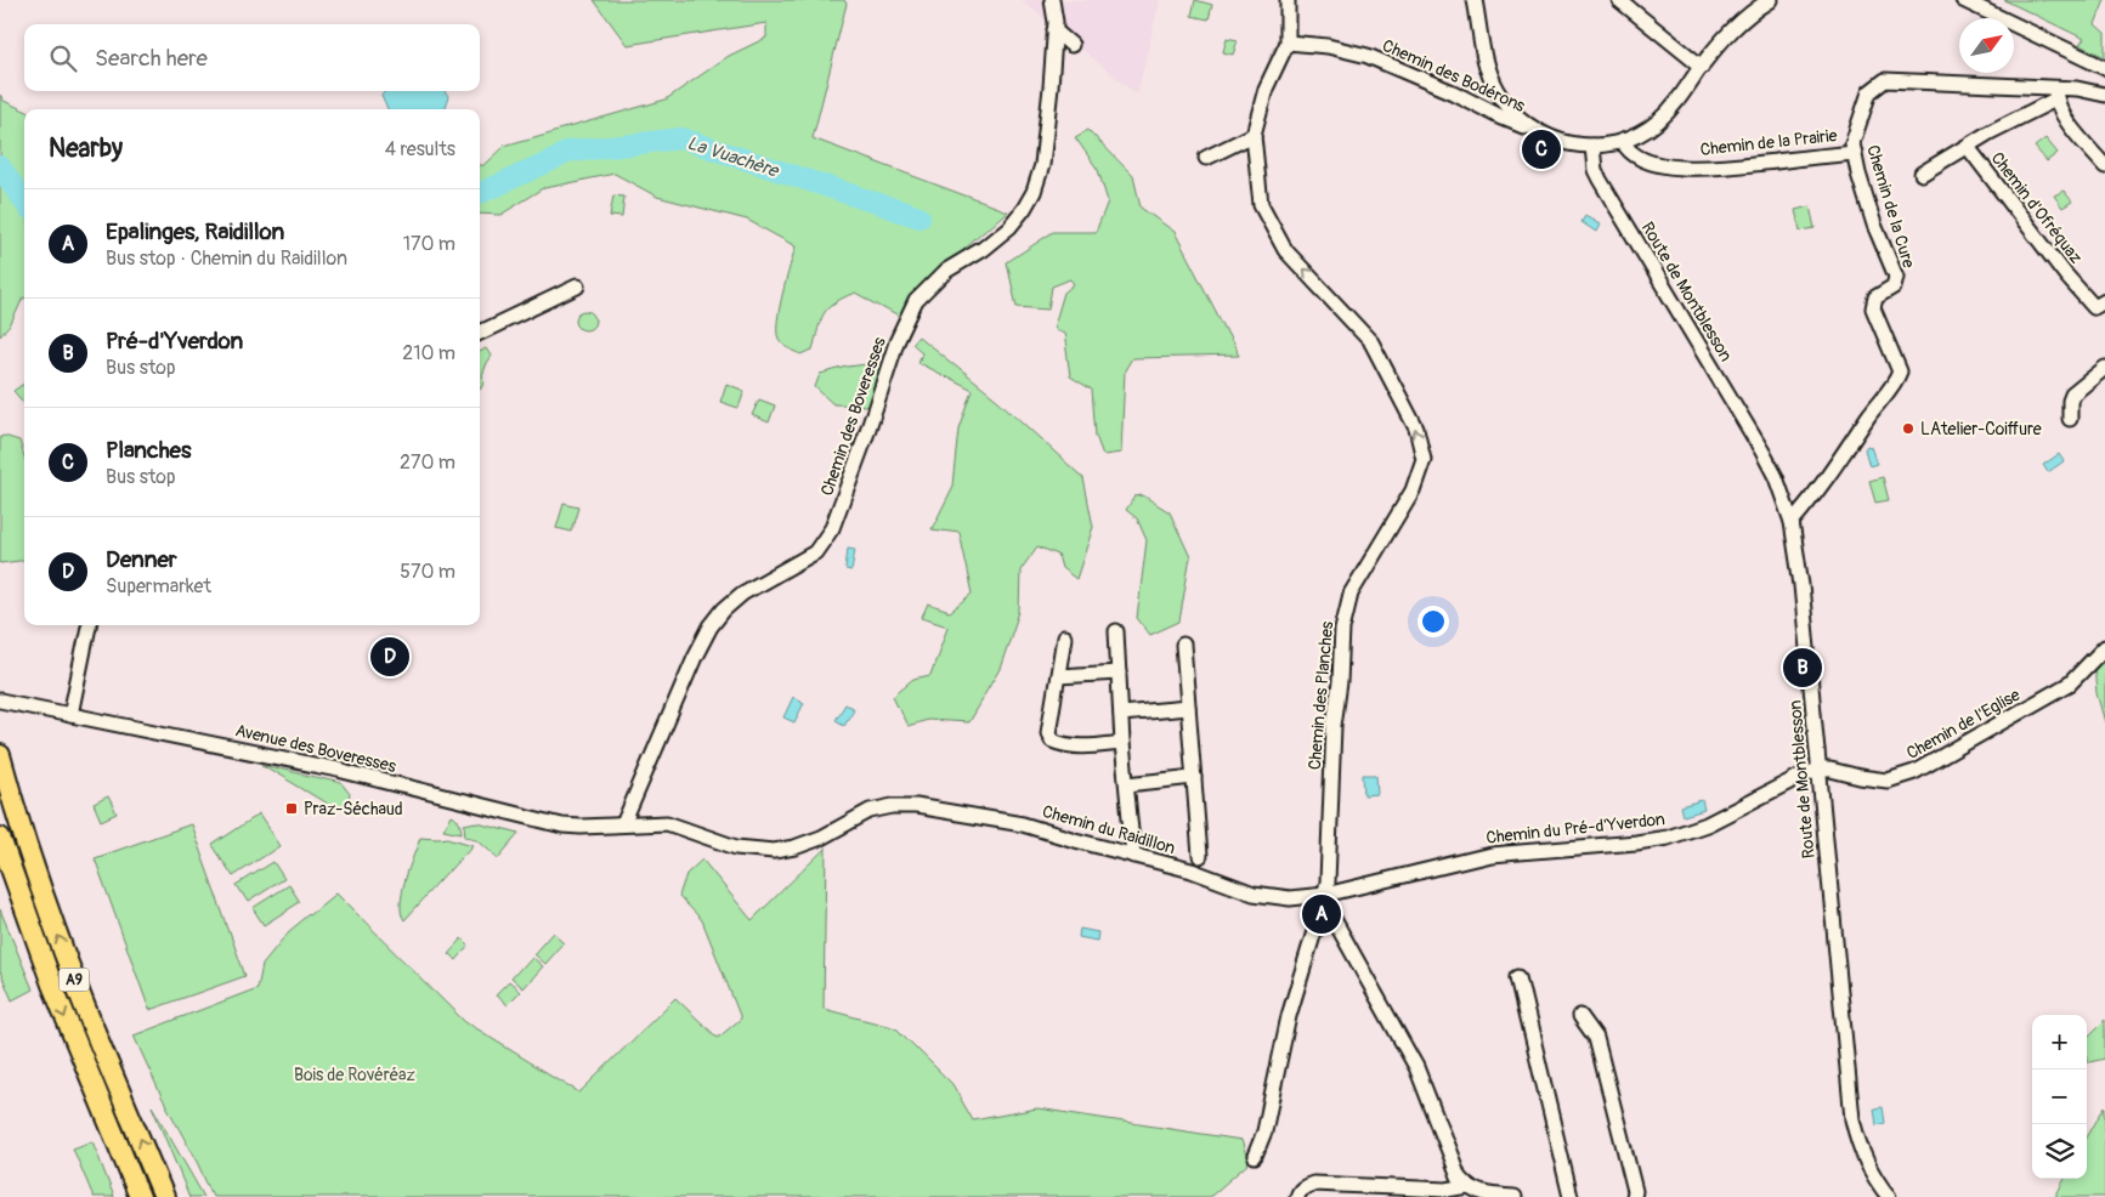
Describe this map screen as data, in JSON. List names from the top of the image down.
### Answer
{
  "streets": {
    "highway": ["A9"],
    "street": [
      "Chemin des Bodérons",
      "Chemin de la Prairie",
      "Chemin de la Cure",
      "Chemin d'Ofréquaz",
      "Route de Montblesson",
      "Chemin des Boveresses",
      "Chemin des Planches",
      "Chemin de l'Eglise",
      "Avenue des Boveresses",
      "Chemin du Pré-d'Yverdon",
      "Chemin du Raidillon"
    ]
  },
  "crossings": [
    ["Chemin des Bodérons", "Chemin de la Prairie"],
    ["Chemin des Bodérons", "Route de Montblesson"],
    ["Chemin des Bodérons", "Chemin des Planches"],
    ["Chemin de la Prairie", "Chemin de la Cure"],
    ["Chemin de la Cure", "Chemin d'Ofréquaz"],
    ["Chemin de la Cure", "Route de Montblesson"],
    ["Route de Montblesson", "Chemin de l'Eglise"],
    ["Route de Montblesson", "Chemin du Pré-d'Yverdon"],
    ["Chemin des Boveresses", "Avenue des Boveresses"],
    ["Chemin des Boveresses", "Chemin du Raidillon"],
    ["Chemin des Planches", "Chemin du Pré-d'Yverdon"],
    ["Chemin des Planches", "Chemin du Raidillon"],
    ["Chemin de l'Eglise", "Chemin du Pré-d'Yverdon"],
    ["Avenue des Boveresses", "Chemin du Raidillon"],
    ["Chemin du Pré-d'Yverdon", "Chemin du Raidillon"]
  ],
  "one_way": ["Chemin des Planches"],
  "water": ["La Vuachère"],
  "parks": ["Bois de Rovéréaz"],
  "places": {
    "other": ["LAtelier-Coiffure"],
    "transit": ["Praz-Séchaud"]
  },
  "north": "top right",
  "page": {
    "search": "Search here",
    "heading": ["Nearby", "4 results"],
    "pins": [
      "C",
      "D",
      "B",
      "A"
    ],
    "list": [
      {
        "mark": "A",
        "name": "Epalinges, Raidillon",
        "note": "Bus stop · Chemin du Raidillon",
        "value": "170 m"
      },
      {
        "mark": "B",
        "name": "Pré-d'Yverdon",
        "note": "Bus stop",
        "value": "210 m"
      },
      {
        "mark": "C",
        "name": "Planches",
        "note": "Bus stop",
        "value": "270 m"
      },
      {
        "mark": "D",
        "name": "Denner",
        "note": "Supermarket",
        "value": "570 m"
      }
    ],
    "map_buttons": ["+", "−"]
  }
}
